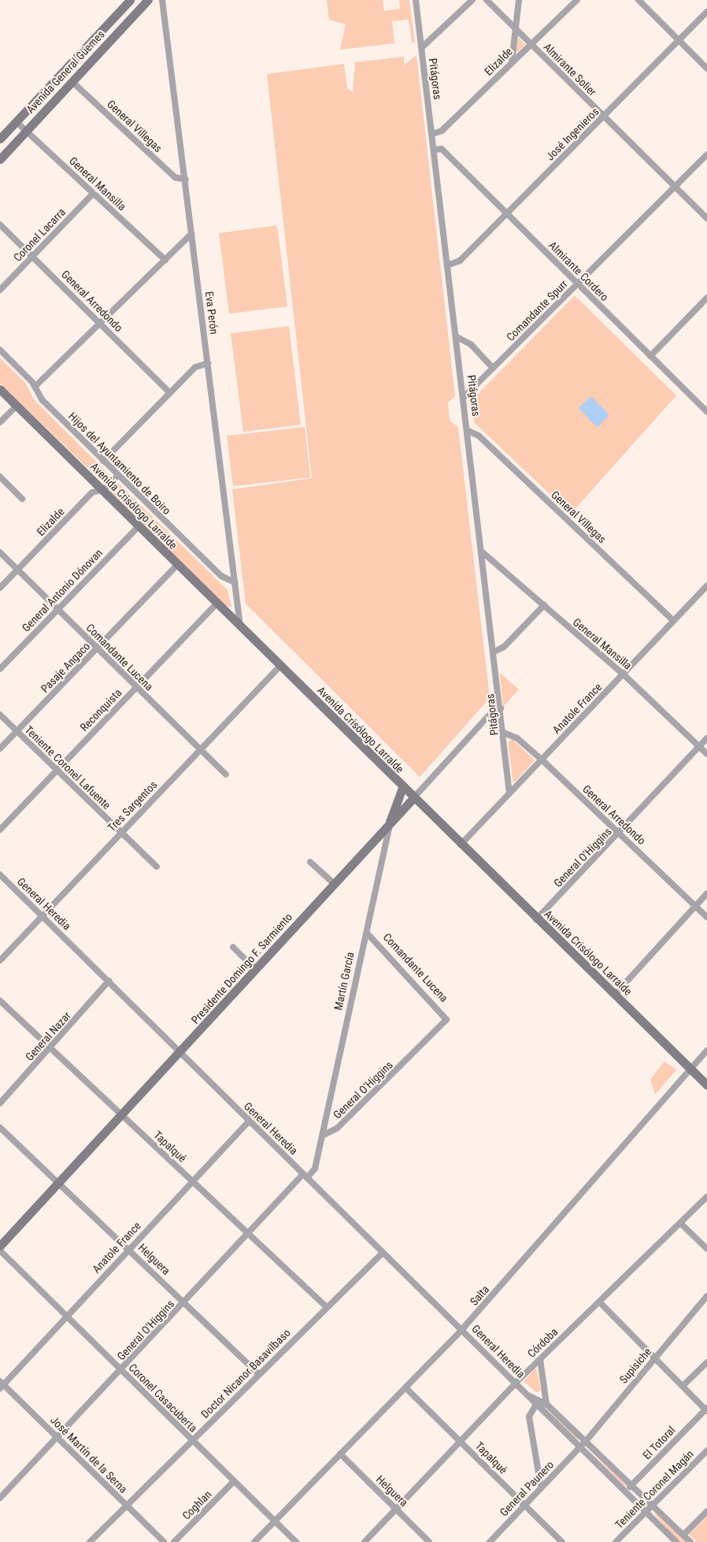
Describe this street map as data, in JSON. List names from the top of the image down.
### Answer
{
  "streets": {
    "main road": [
      "Avenida General Güemes",
      "Avenida Crisólogo Larralde",
      "Presidente Domingo F. Sarmiento",
      "Martín García"
    ],
    "street": [
      "Elizalde",
      "Almirante Solier",
      "Pitágoras",
      "General Villegas",
      "José Ingenieros",
      "General Mansilla",
      "Coronel Lacarra",
      "Almirante Cordero",
      "General Arredondo",
      "Comandante Spurr",
      "Eva Perón",
      "Hijos del Ayuntamiento de Boiro",
      "General Antonio Dónovan",
      "Comandante Lucena",
      "Pasaje Angaco",
      "Anatole France",
      "Reconquista",
      "Teniente Coronel Lafuente",
      "Tres Sargentos",
      "General O'Higgins",
      "General Heredia",
      "General Nazar",
      "Tapalqué",
      "Helguera",
      "Salta",
      "Córdoba",
      "Supisiche",
      "Doctor Nicanor Basavilbaso",
      "Coronel Casacuberta",
      "El Totoral",
      "José Martín de la Serna",
      "General Paunero",
      "Teniente Coronel Magán",
      "Coghlan"
    ]
  },
  "crossings": [
    ["Elizalde", "Almirante Solier"],
    ["Elizalde", "Pitágoras"],
    ["Elizalde", "Hijos del Ayuntamiento de Boiro"],
    ["Elizalde", "Avenida Crisólogo Larralde"],
    ["Elizalde", "Comandante Lucena"],
    ["Almirante Solier", "José Ingenieros"],
    ["Almirante Solier", "Comandante Spurr"],
    ["Avenida General Güemes", "General Villegas"],
    ["Avenida General Güemes", "General Mansilla"],
    ["Pitágoras", "General Villegas"],
    ["Pitágoras", "José Ingenieros"],
    ["Pitágoras", "General Mansilla"],
    ["Pitágoras", "Almirante Cordero"],
    ["Pitágoras", "General Arredondo"],
    ["Pitágoras", "Comandante Spurr"],
    ["Pitágoras", "Anatole France"],
    ["Pitágoras", "Presidente Domingo F. Sarmiento"],
    ["General Villegas", "Eva Perón"],
    ["General Villegas", "Anatole France"],
    ["José Ingenieros", "Almirante Cordero"],
    ["General Mansilla", "Coronel Lacarra"],
    ["General Mansilla", "Anatole France"],
    ["General Mansilla", "General O'Higgins"],
    ["Coronel Lacarra", "General Arredondo"],
    ["Almirante Cordero", "Comandante Spurr"],
    ["General Arredondo", "Anatole France"],
    ["General Arredondo", "General O'Higgins"],
    ["Eva Perón", "Hijos del Ayuntamiento de Boiro"],
    ["Eva Perón", "Avenida Crisólogo Larralde"],
    ["Avenida Crisólogo Larralde", "General Antonio Dónovan"],
    ["Avenida Crisólogo Larralde", "Pasaje Angaco"],
    ["Avenida Crisólogo Larralde", "Anatole France"],
    ["Avenida Crisólogo Larralde", "Reconquista"],
    ["Avenida Crisólogo Larralde", "Tres Sargentos"],
    ["Avenida Crisólogo Larralde", "General O'Higgins"],
    ["Avenida Crisólogo Larralde", "Presidente Domingo F. Sarmiento"],
    ["Avenida Crisólogo Larralde", "Martín García"],
    ["Avenida Crisólogo Larralde", "Salta"],
    ["General Antonio Dónovan", "Comandante Lucena"],
    ["Comandante Lucena", "Pasaje Angaco"],
    ["Comandante Lucena", "Reconquista"],
    ["Comandante Lucena", "Tres Sargentos"],
    ["Comandante Lucena", "General O'Higgins"],
    ["Comandante Lucena", "Martín García"],
    ["Pasaje Angaco", "Teniente Coronel Lafuente"],
    ["Anatole France", "General Heredia"],
    ["Anatole France", "Tapalqué"],
    ["Anatole France", "Helguera"],
    ["Anatole France", "Coronel Casacuberta"],
    ["Anatole France", "José Martín de la Serna"],
    ["Reconquista", "Teniente Coronel Lafuente"],
    ["Teniente Coronel Lafuente", "Tres Sargentos"],
    ["Tres Sargentos", "General Heredia"],
    ["General O'Higgins", "General Heredia"],
    ["General O'Higgins", "Martín García"],
    ["General O'Higgins", "Tapalqué"],
    ["General O'Higgins", "Helguera"],
    ["General O'Higgins", "Coronel Casacuberta"],
    ["General O'Higgins", "José Martín de la Serna"],
    ["General Heredia", "Presidente Domingo F. Sarmiento"],
    ["General Heredia", "Martín García"],
    ["General Heredia", "General Nazar"],
    ["General Heredia", "Salta"],
    ["General Heredia", "Córdoba"],
    ["General Heredia", "Supisiche"],
    ["General Heredia", "Doctor Nicanor Basavilbaso"],
    ["General Heredia", "El Totoral"],
    ["General Heredia", "General Paunero"],
    ["General Heredia", "Teniente Coronel Magán"],
    ["Presidente Domingo F. Sarmiento", "Martín García"],
    ["Presidente Domingo F. Sarmiento", "Tapalqué"],
    ["Presidente Domingo F. Sarmiento", "Helguera"],
    ["General Nazar", "Tapalqué"],
    ["Tapalqué", "Salta"],
    ["Tapalqué", "Córdoba"],
    ["Tapalqué", "Doctor Nicanor Basavilbaso"],
    ["Tapalqué", "General Paunero"],
    ["Helguera", "Salta"],
    ["Helguera", "Córdoba"],
    ["Helguera", "Doctor Nicanor Basavilbaso"],
    ["Salta", "Coronel Casacuberta"],
    ["Supisiche", "General Paunero"],
    ["Doctor Nicanor Basavilbaso", "Coronel Casacuberta"],
    ["Doctor Nicanor Basavilbaso", "José Martín de la Serna"],
    ["Coronel Casacuberta", "Coghlan"]
  ]
}
